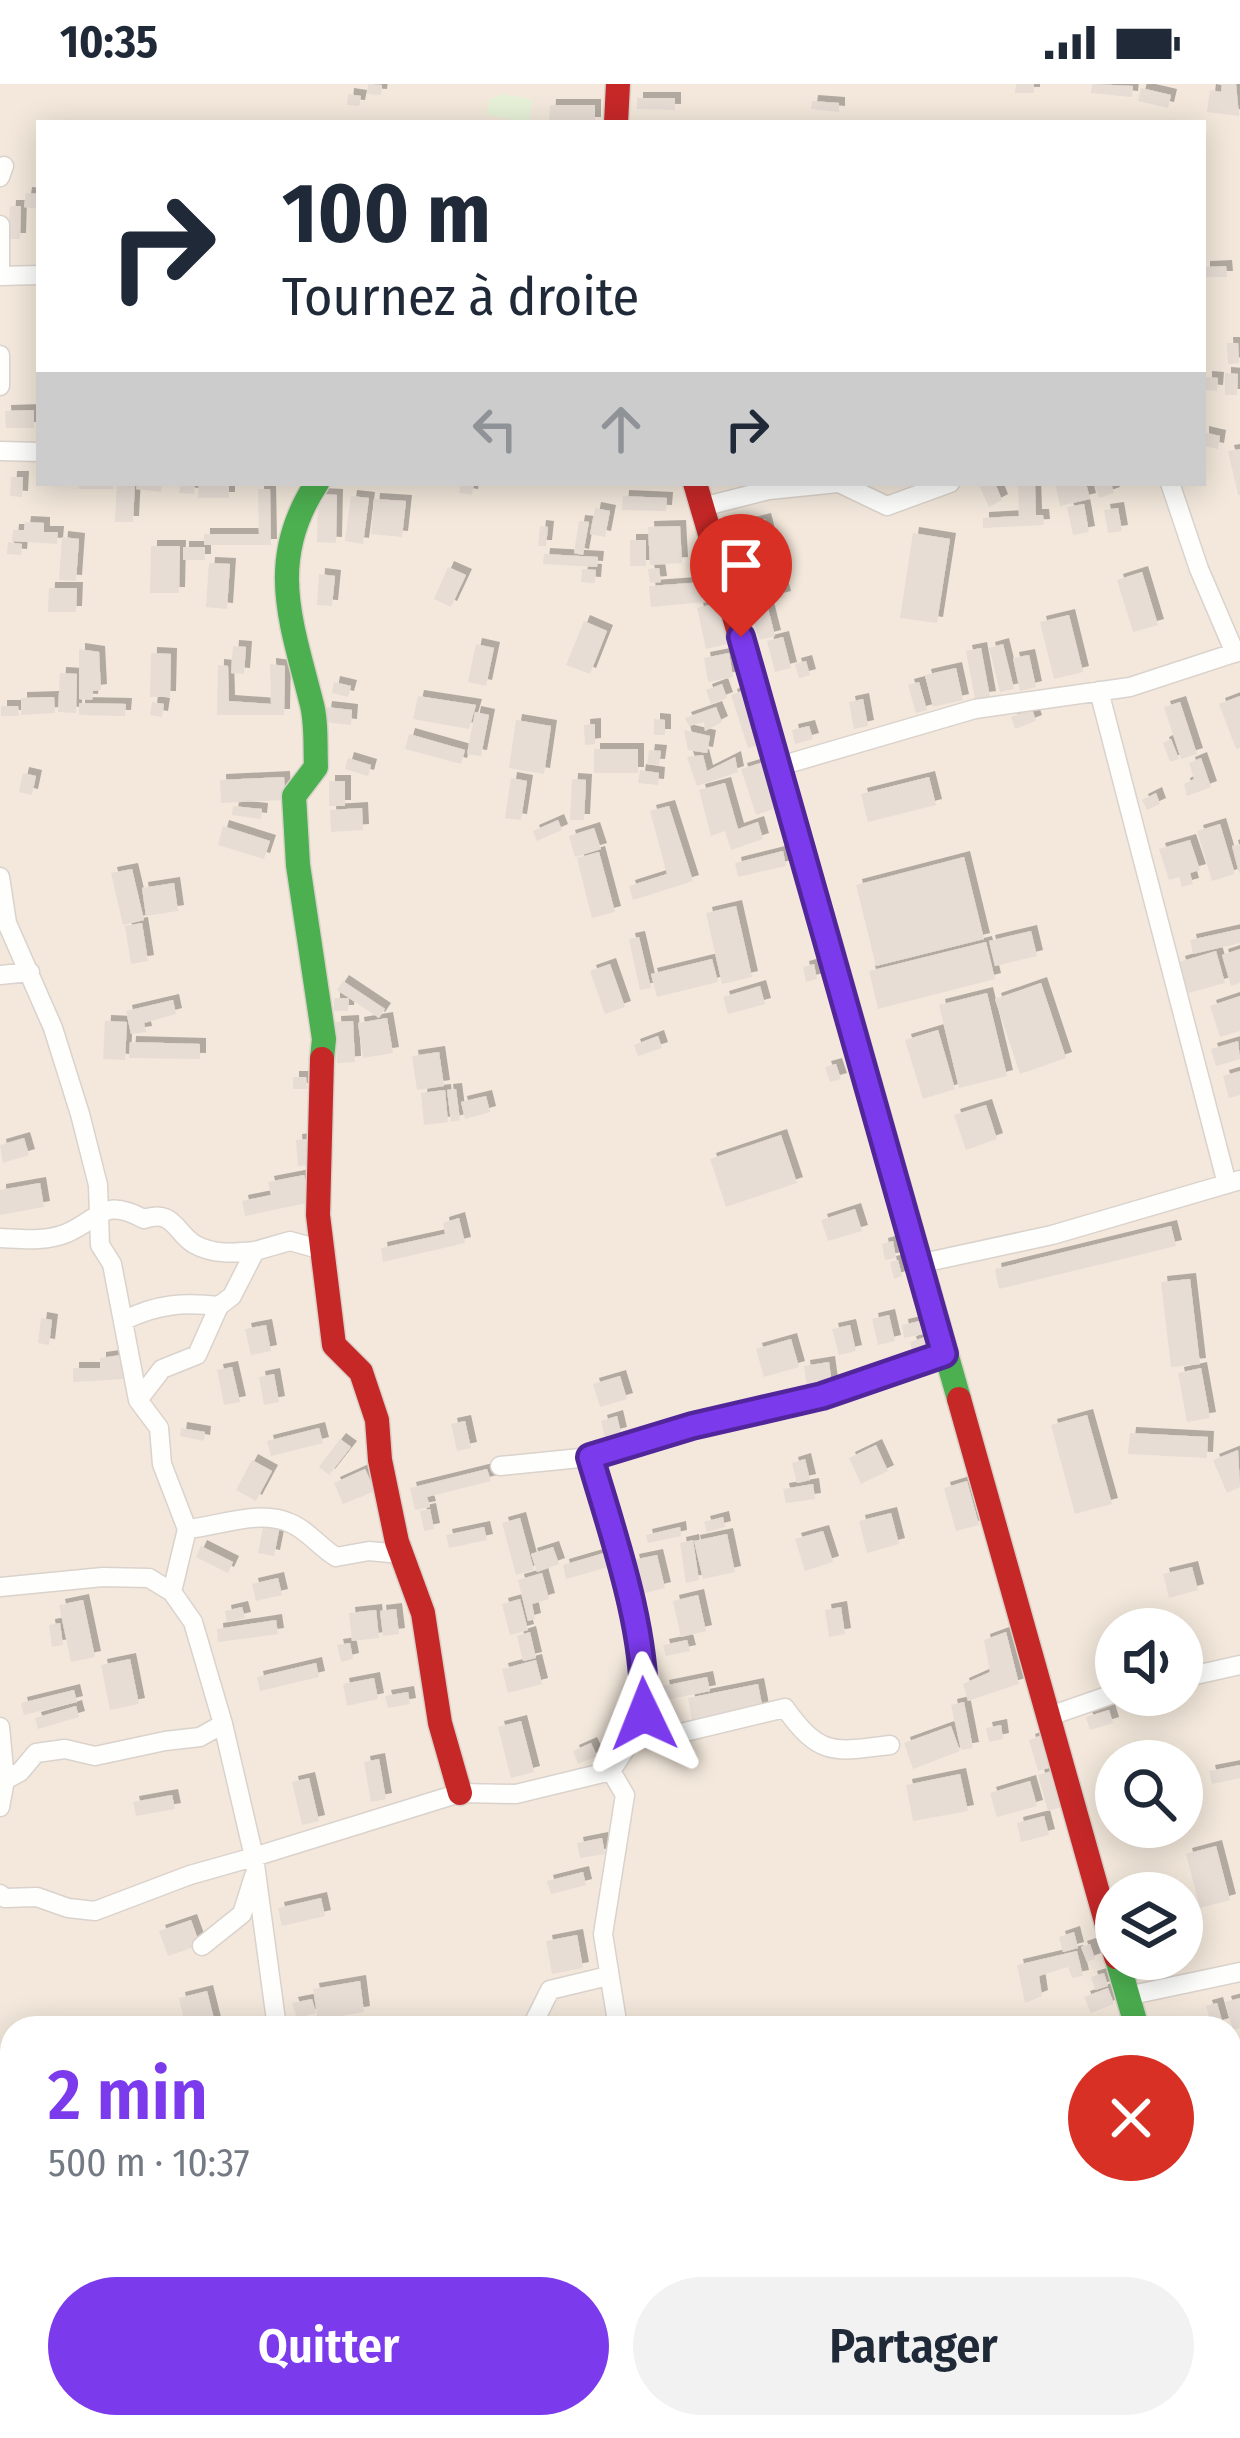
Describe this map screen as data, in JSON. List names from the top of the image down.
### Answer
{
  "page": {
    "status": "10:35",
    "turn": ["100 m", "Tournez à droite"],
    "heading": ["2 min", "500 m · 10:37"],
    "buttons": ["Quitter", "Partager"]
  }
}
